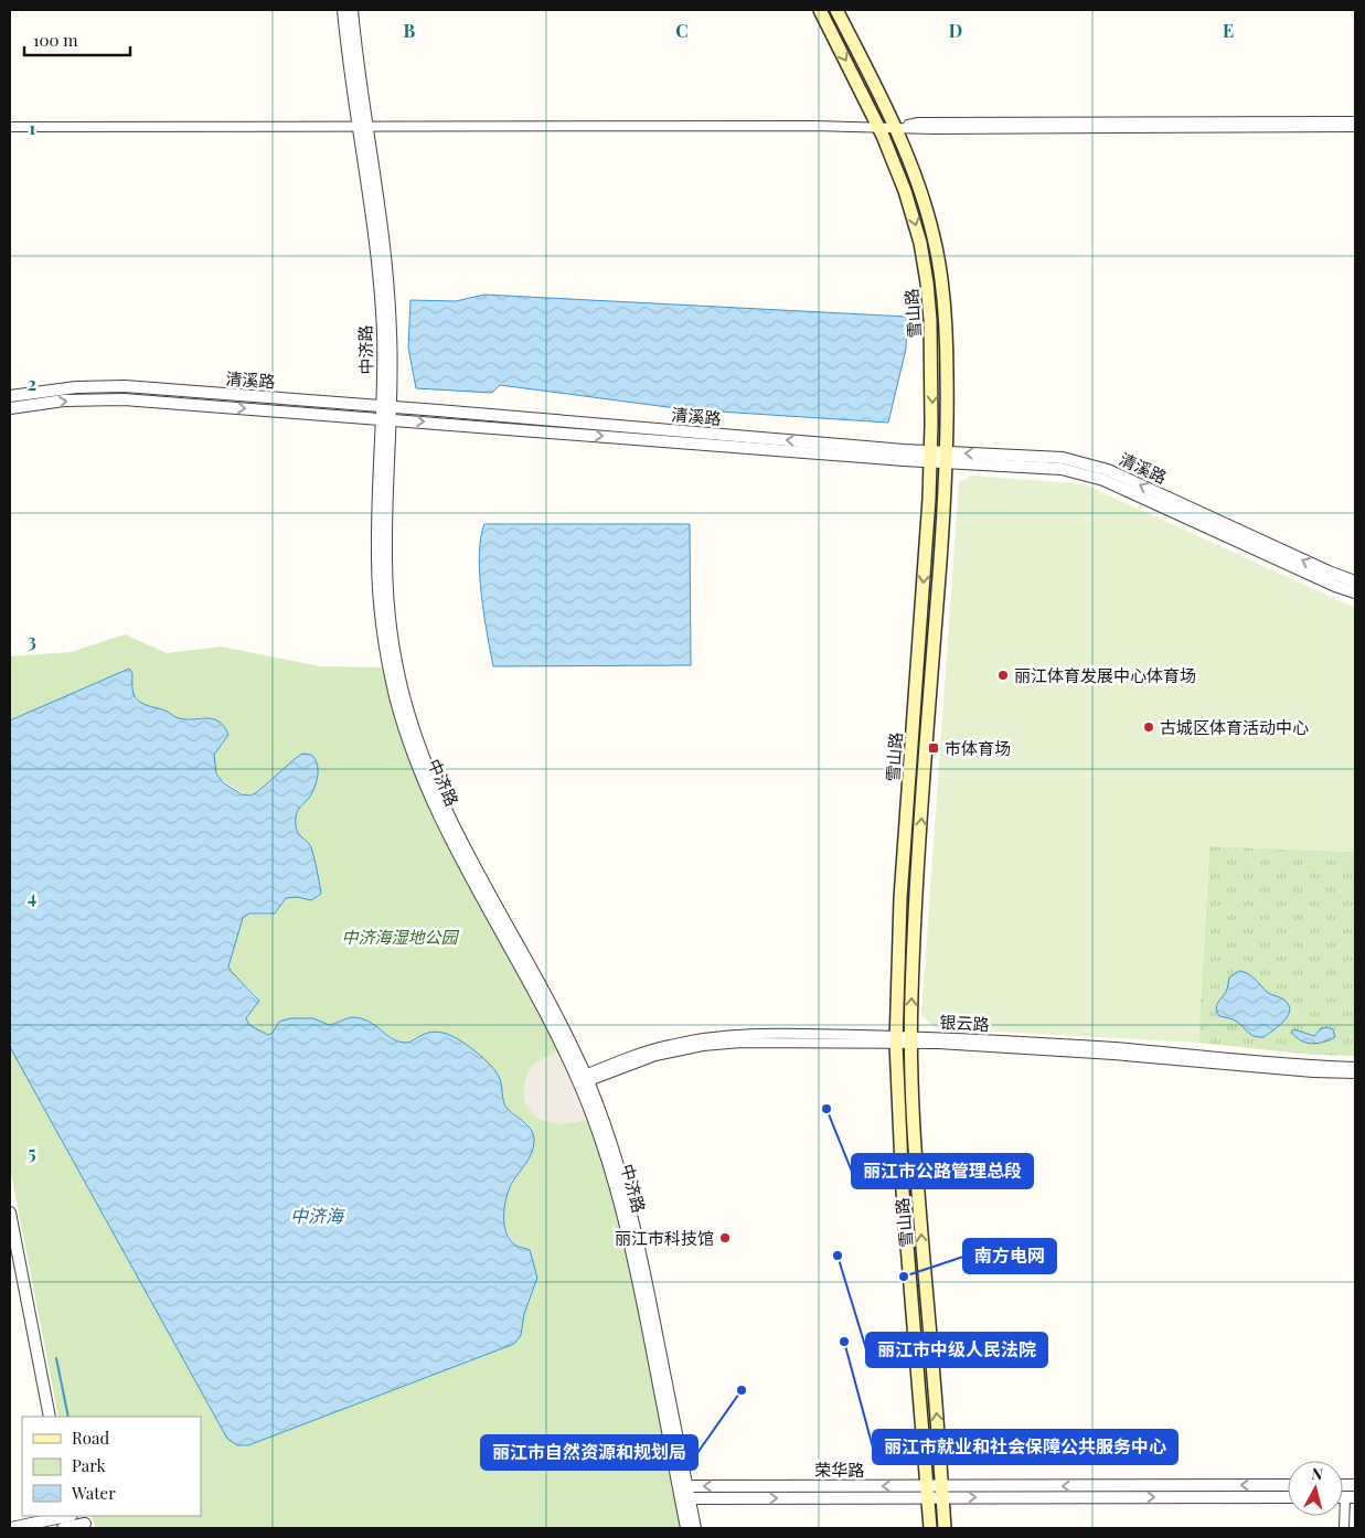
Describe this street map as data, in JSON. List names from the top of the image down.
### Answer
{
  "streets": {
    "main road": ["雪山路"],
    "street": [
      "中济路",
      "清溪路",
      "银云路",
      "荣华路"
    ]
  },
  "crossings": [
    ["雪山路", "清溪路"],
    ["雪山路", "银云路"],
    ["雪山路", "荣华路"],
    ["中济路", "清溪路"],
    ["中济路", "银云路"],
    ["中济路", "荣华路"]
  ],
  "water": ["中济海"],
  "parks": ["中济海湿地公园"],
  "places": {
    "other": [
      "丽江体育发展中心体育场",
      "古城区体育活动中心",
      "丽江市公路管理总段",
      "丽江市科技馆",
      "丽江市中级人民法院",
      "南方电网",
      "丽江市就业和社会保障公共服务中心",
      "丽江市自然资源和规划局"
    ],
    "transit": ["市体育场"]
  },
  "legend": ["Road", "Park", "Water"],
  "scale_bar": "100 m",
  "north": "top",
  "grid": {
    "columns": [
      "B",
      "C",
      "D",
      "E"
    ],
    "rows": [
      "1",
      "2",
      "3",
      "4",
      "5"
    ]
  }
}
